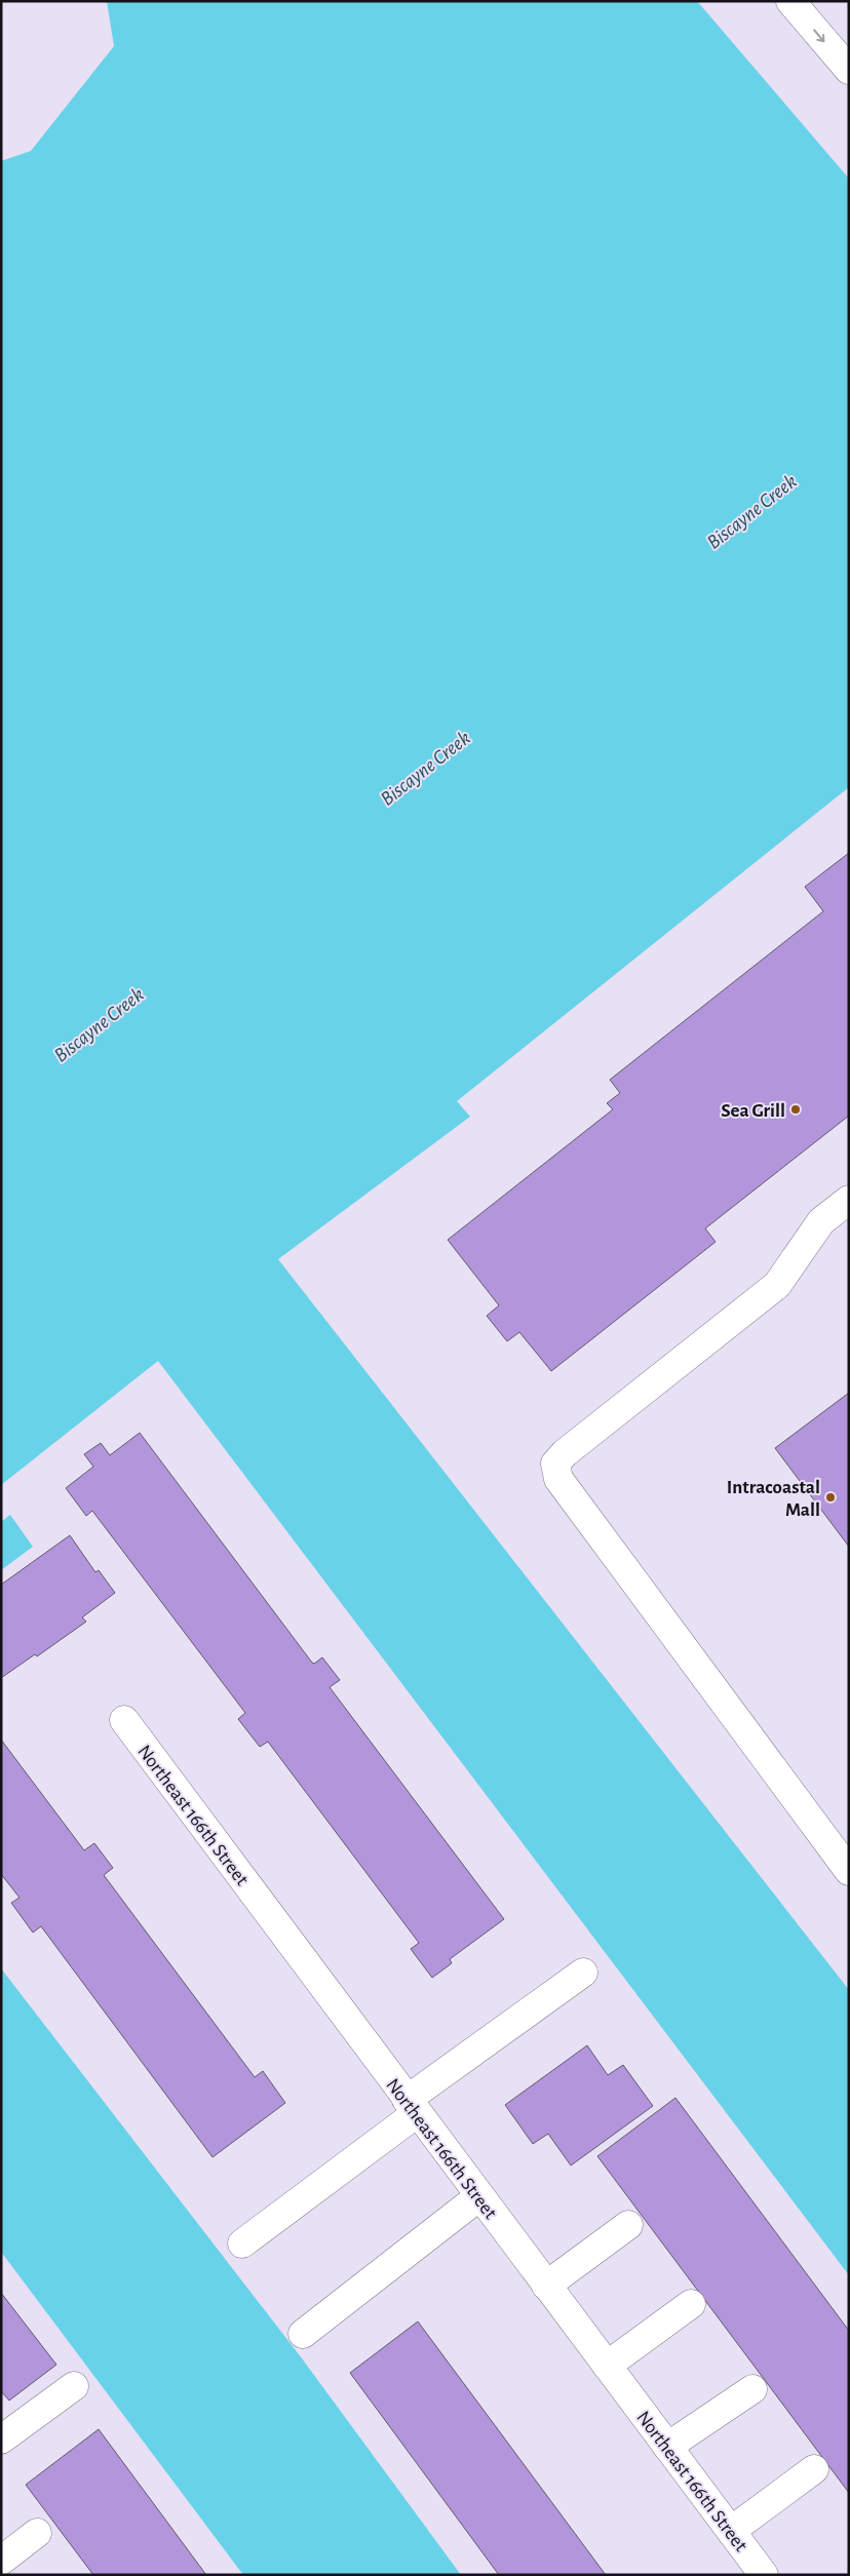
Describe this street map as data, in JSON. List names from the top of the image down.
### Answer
{
  "streets": {
    "street": ["Northeast 166th Street"]
  },
  "water": ["Biscayne Creek"],
  "places": ["Sea Grill", "Intracoastal Mall"]
}
